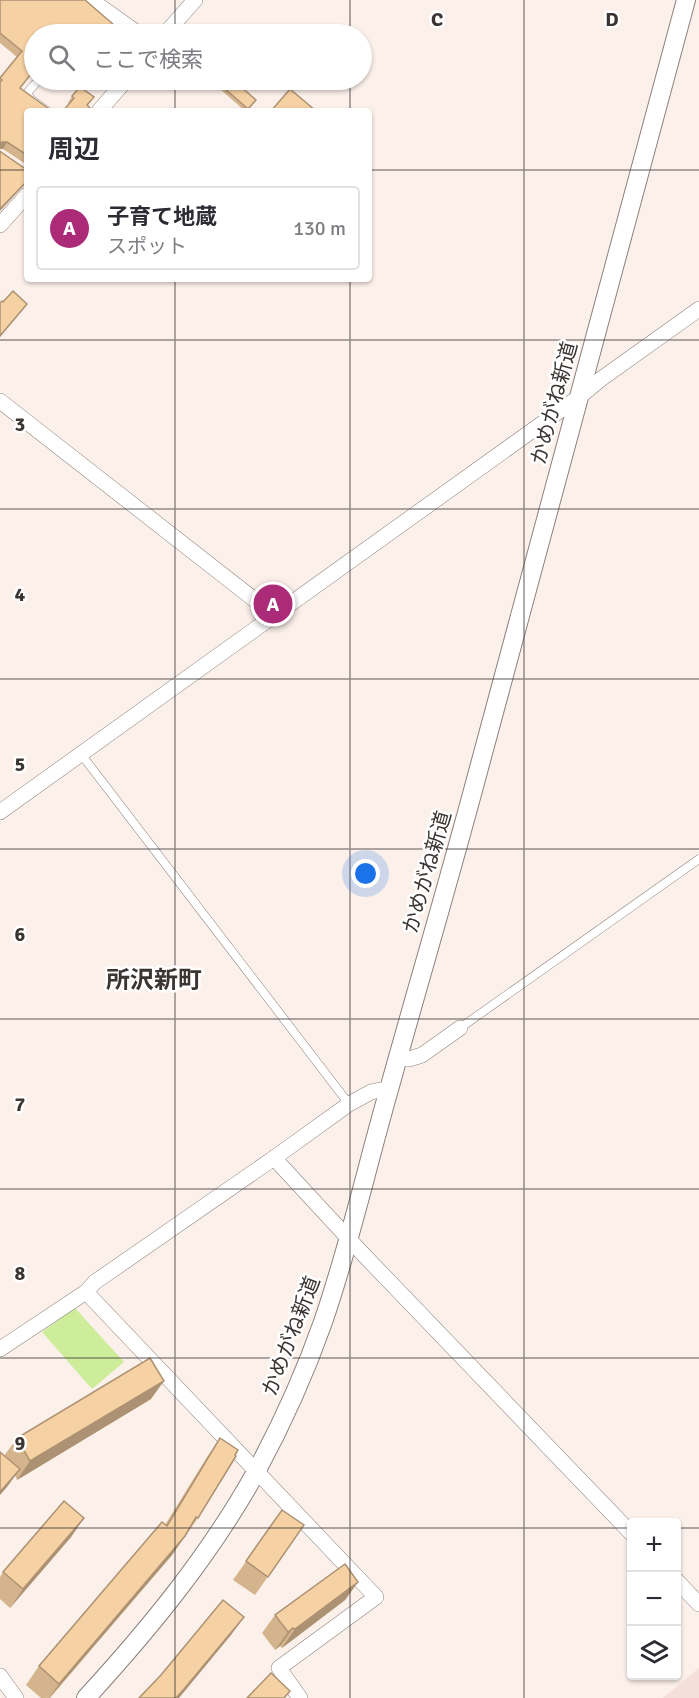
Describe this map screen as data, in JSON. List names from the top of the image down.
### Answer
{
  "streets": {
    "street": ["かめがね新道"]
  },
  "districts": ["所沢新町"],
  "page": {
    "search": "ここで検索",
    "heading": "周辺",
    "list": [
      {
        "mark": "A",
        "name": "子育て地蔵",
        "note": "スポット",
        "value": "130 m"
      }
    ],
    "pins": "A",
    "map_buttons": ["+", "−"]
  },
  "grid": {
    "columns": ["C", "D"],
    "rows": [
      "3",
      "4",
      "5",
      "6",
      "7",
      "8",
      "9"
    ]
  }
}
